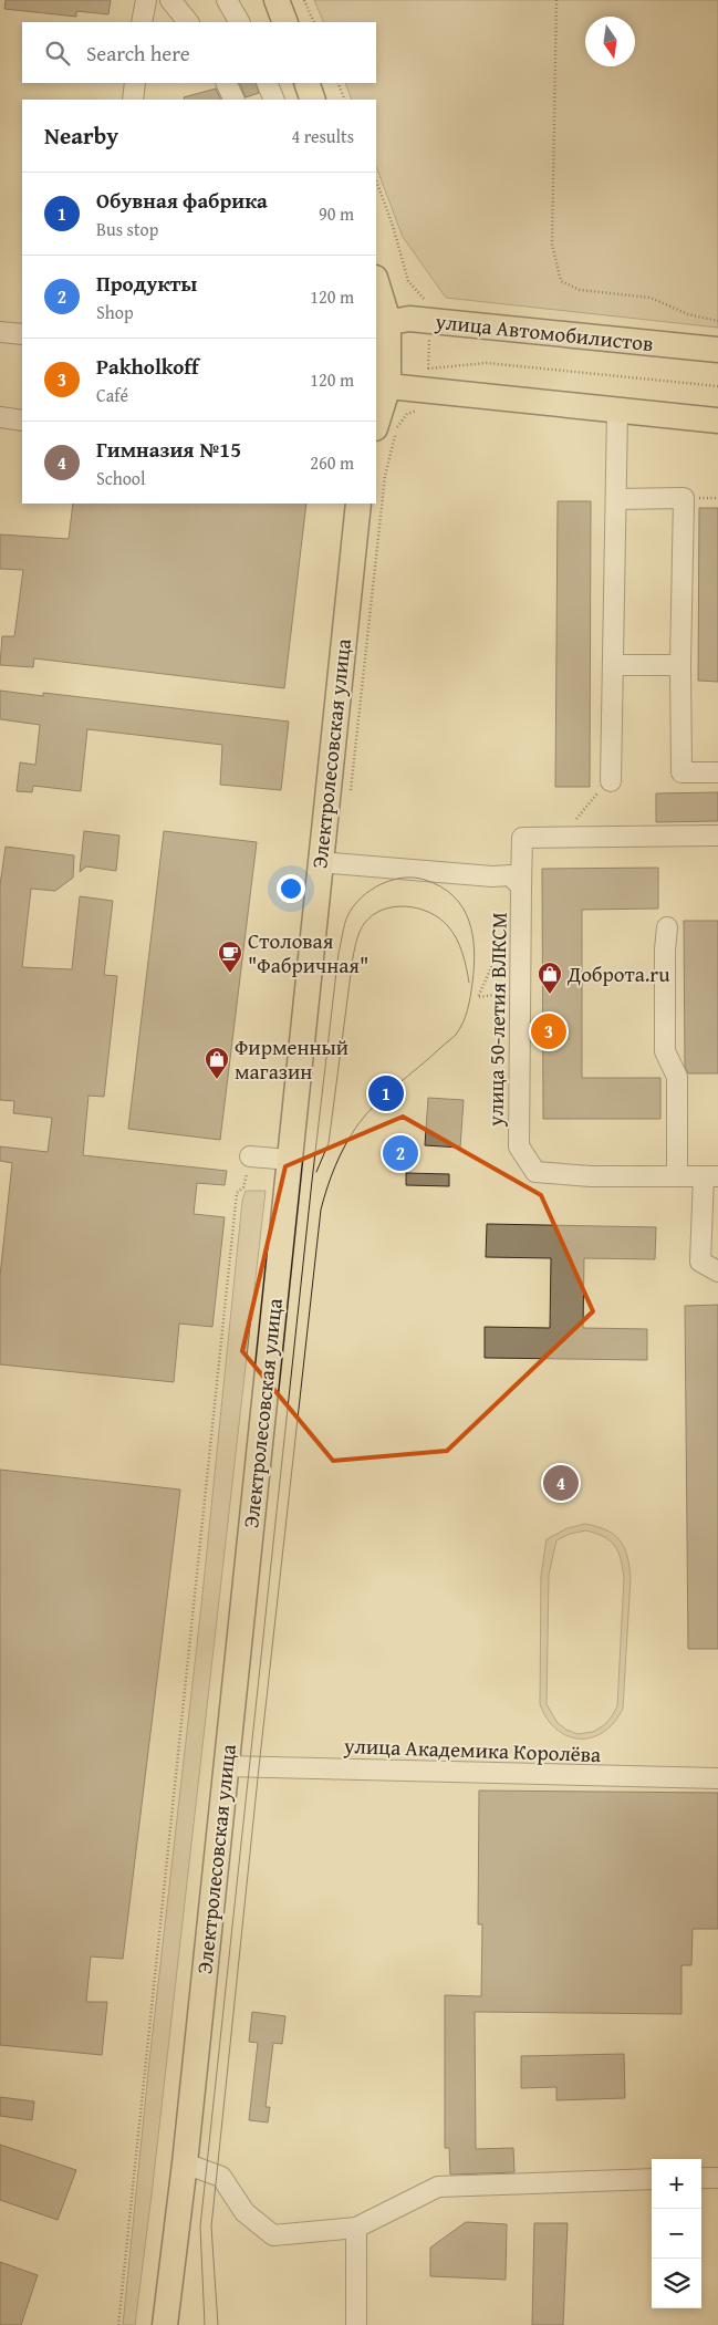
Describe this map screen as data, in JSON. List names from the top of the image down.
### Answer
{
  "streets": {
    "main road": ["улица Автомобилистов", "Электролесовская улица"],
    "street": ["улица 50-летия ВЛКСМ", "улица Академика Королёва"]
  },
  "crossings": [
    ["Электролесовская улица", "улица 50-летия ВЛКСМ"],
    ["Электролесовская улица", "улица Академика Королёва"]
  ],
  "places": {
    "cafe": ["Столовая \"Фабричная\""],
    "shop": ["Доброта.ru", "Фирменный магазин"]
  },
  "north": "bottom",
  "page": {
    "search": "Search here",
    "heading": ["Nearby", "4 results"],
    "list": [
      {
        "mark": "1",
        "name": "Обувная фабрика",
        "note": "Bus stop",
        "value": "90 m"
      },
      {
        "mark": "2",
        "name": "Продукты",
        "note": "Shop",
        "value": "120 m"
      },
      {
        "mark": "3",
        "name": "Pakholkoff",
        "note": "Café",
        "value": "120 m"
      },
      {
        "mark": "4",
        "name": "Гимназия №15",
        "note": "School",
        "value": "260 m"
      }
    ],
    "pins": [
      "3",
      "1",
      "2",
      "4"
    ],
    "map_buttons": ["+", "−"]
  }
}
